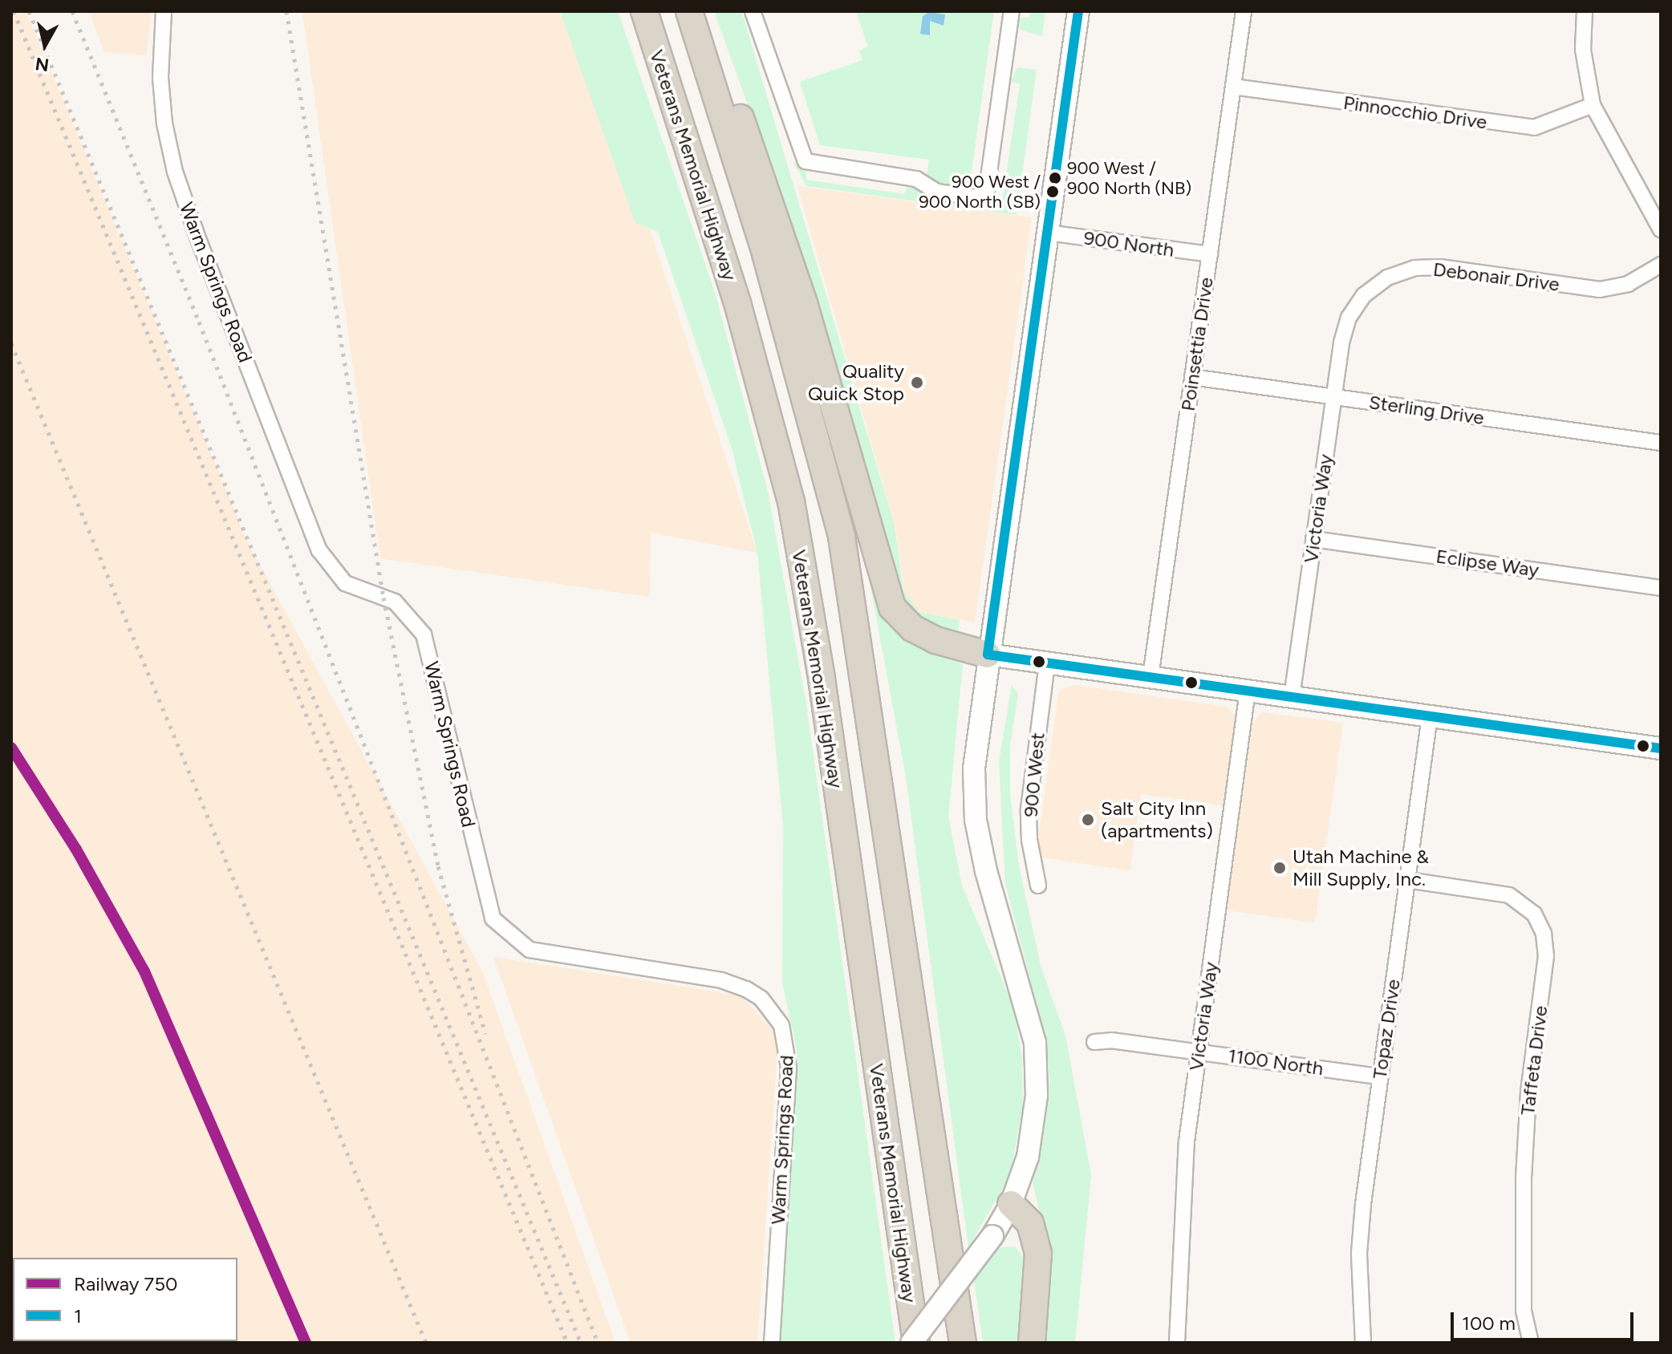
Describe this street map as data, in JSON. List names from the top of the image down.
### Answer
{
  "streets": {
    "highway": ["Veterans Memorial Highway"],
    "street": [
      "Pinnocchio Drive",
      "900 North",
      "Debonair Drive",
      "Warm Springs Road",
      "Poinsettia Drive",
      "Sterling Drive",
      "Victoria Way",
      "Eclipse Way",
      "900 West",
      "Topaz Drive",
      "Taffeta Drive",
      "1100 North"
    ]
  },
  "crossings": [
    ["Pinnocchio Drive", "Poinsettia Drive"],
    ["900 North", "Poinsettia Drive"],
    ["Debonair Drive", "Sterling Drive"],
    ["Debonair Drive", "Victoria Way"],
    ["Poinsettia Drive", "Sterling Drive"],
    ["Sterling Drive", "Victoria Way"],
    ["Victoria Way", "Eclipse Way"],
    ["Victoria Way", "1100 North"],
    ["Topaz Drive", "Taffeta Drive"],
    ["Topaz Drive", "1100 North"]
  ],
  "places": [
    "900 West / 900 North (NB)",
    "900 West / 900 North (SB)",
    "Quality Quick Stop",
    "Salt City Inn (apartments)",
    "Utah Machine & Mill Supply, Inc."
  ],
  "lines": ["transit line 1", "rail line 750"],
  "legend": ["Railway 750", "1"],
  "scale_bar": "100 m",
  "north": "bottom"
}
